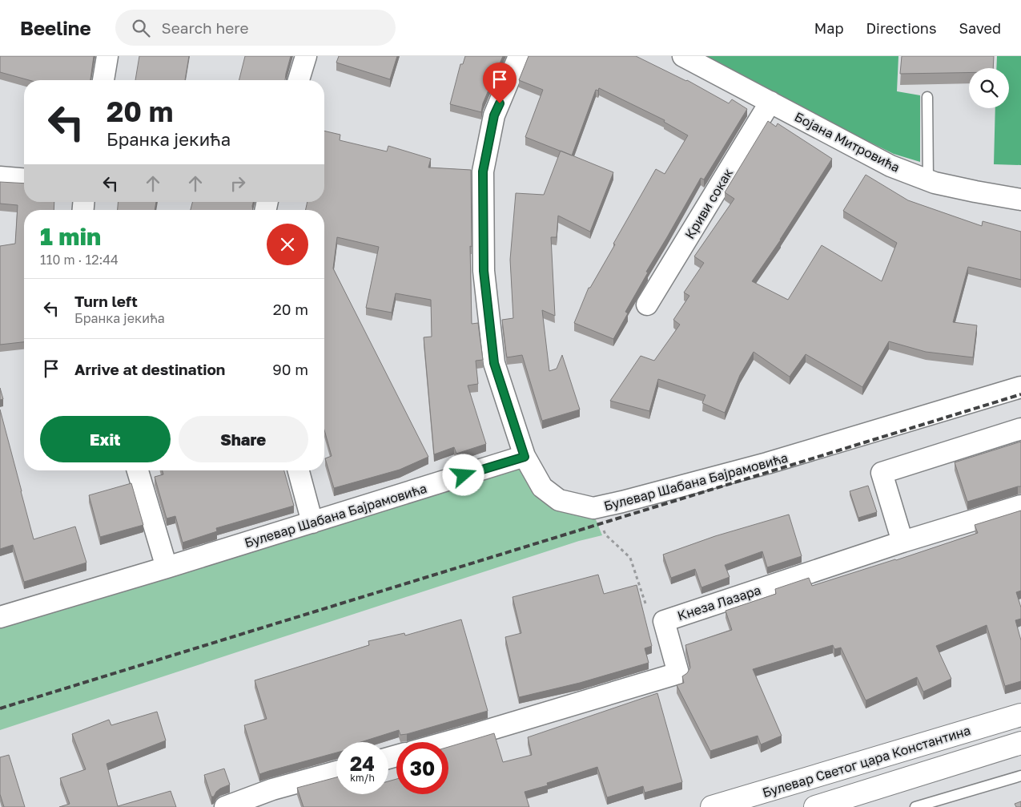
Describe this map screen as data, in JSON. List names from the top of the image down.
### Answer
{
  "streets": {
    "main road": ["Булевар Светог цара Константина"],
    "street": [
      "Бојана Митровића",
      "Криви сокак",
      "Булевар Шабана Бајрамовића",
      "Кнеза Лазара"
    ]
  },
  "crossings": [
    ["Бојана Митровића", "Криви сокак"]
  ],
  "page": {
    "header": "Beeline",
    "search": "Search here",
    "nav": ["Map", "Directions", "Saved"],
    "turn": ["20 m", "Бранка јекића"],
    "heading": ["1 min", "110 m · 12:44"],
    "list": [
      {
        "name": "Turn left",
        "note": "Бранка јекића",
        "value": "20 m"
      },
      {
        "name": "Arrive at destination",
        "value": "90 m"
      }
    ],
    "buttons": ["Exit", "Share"],
    "speed": "24 km/h",
    "limit": "30"
  }
}
